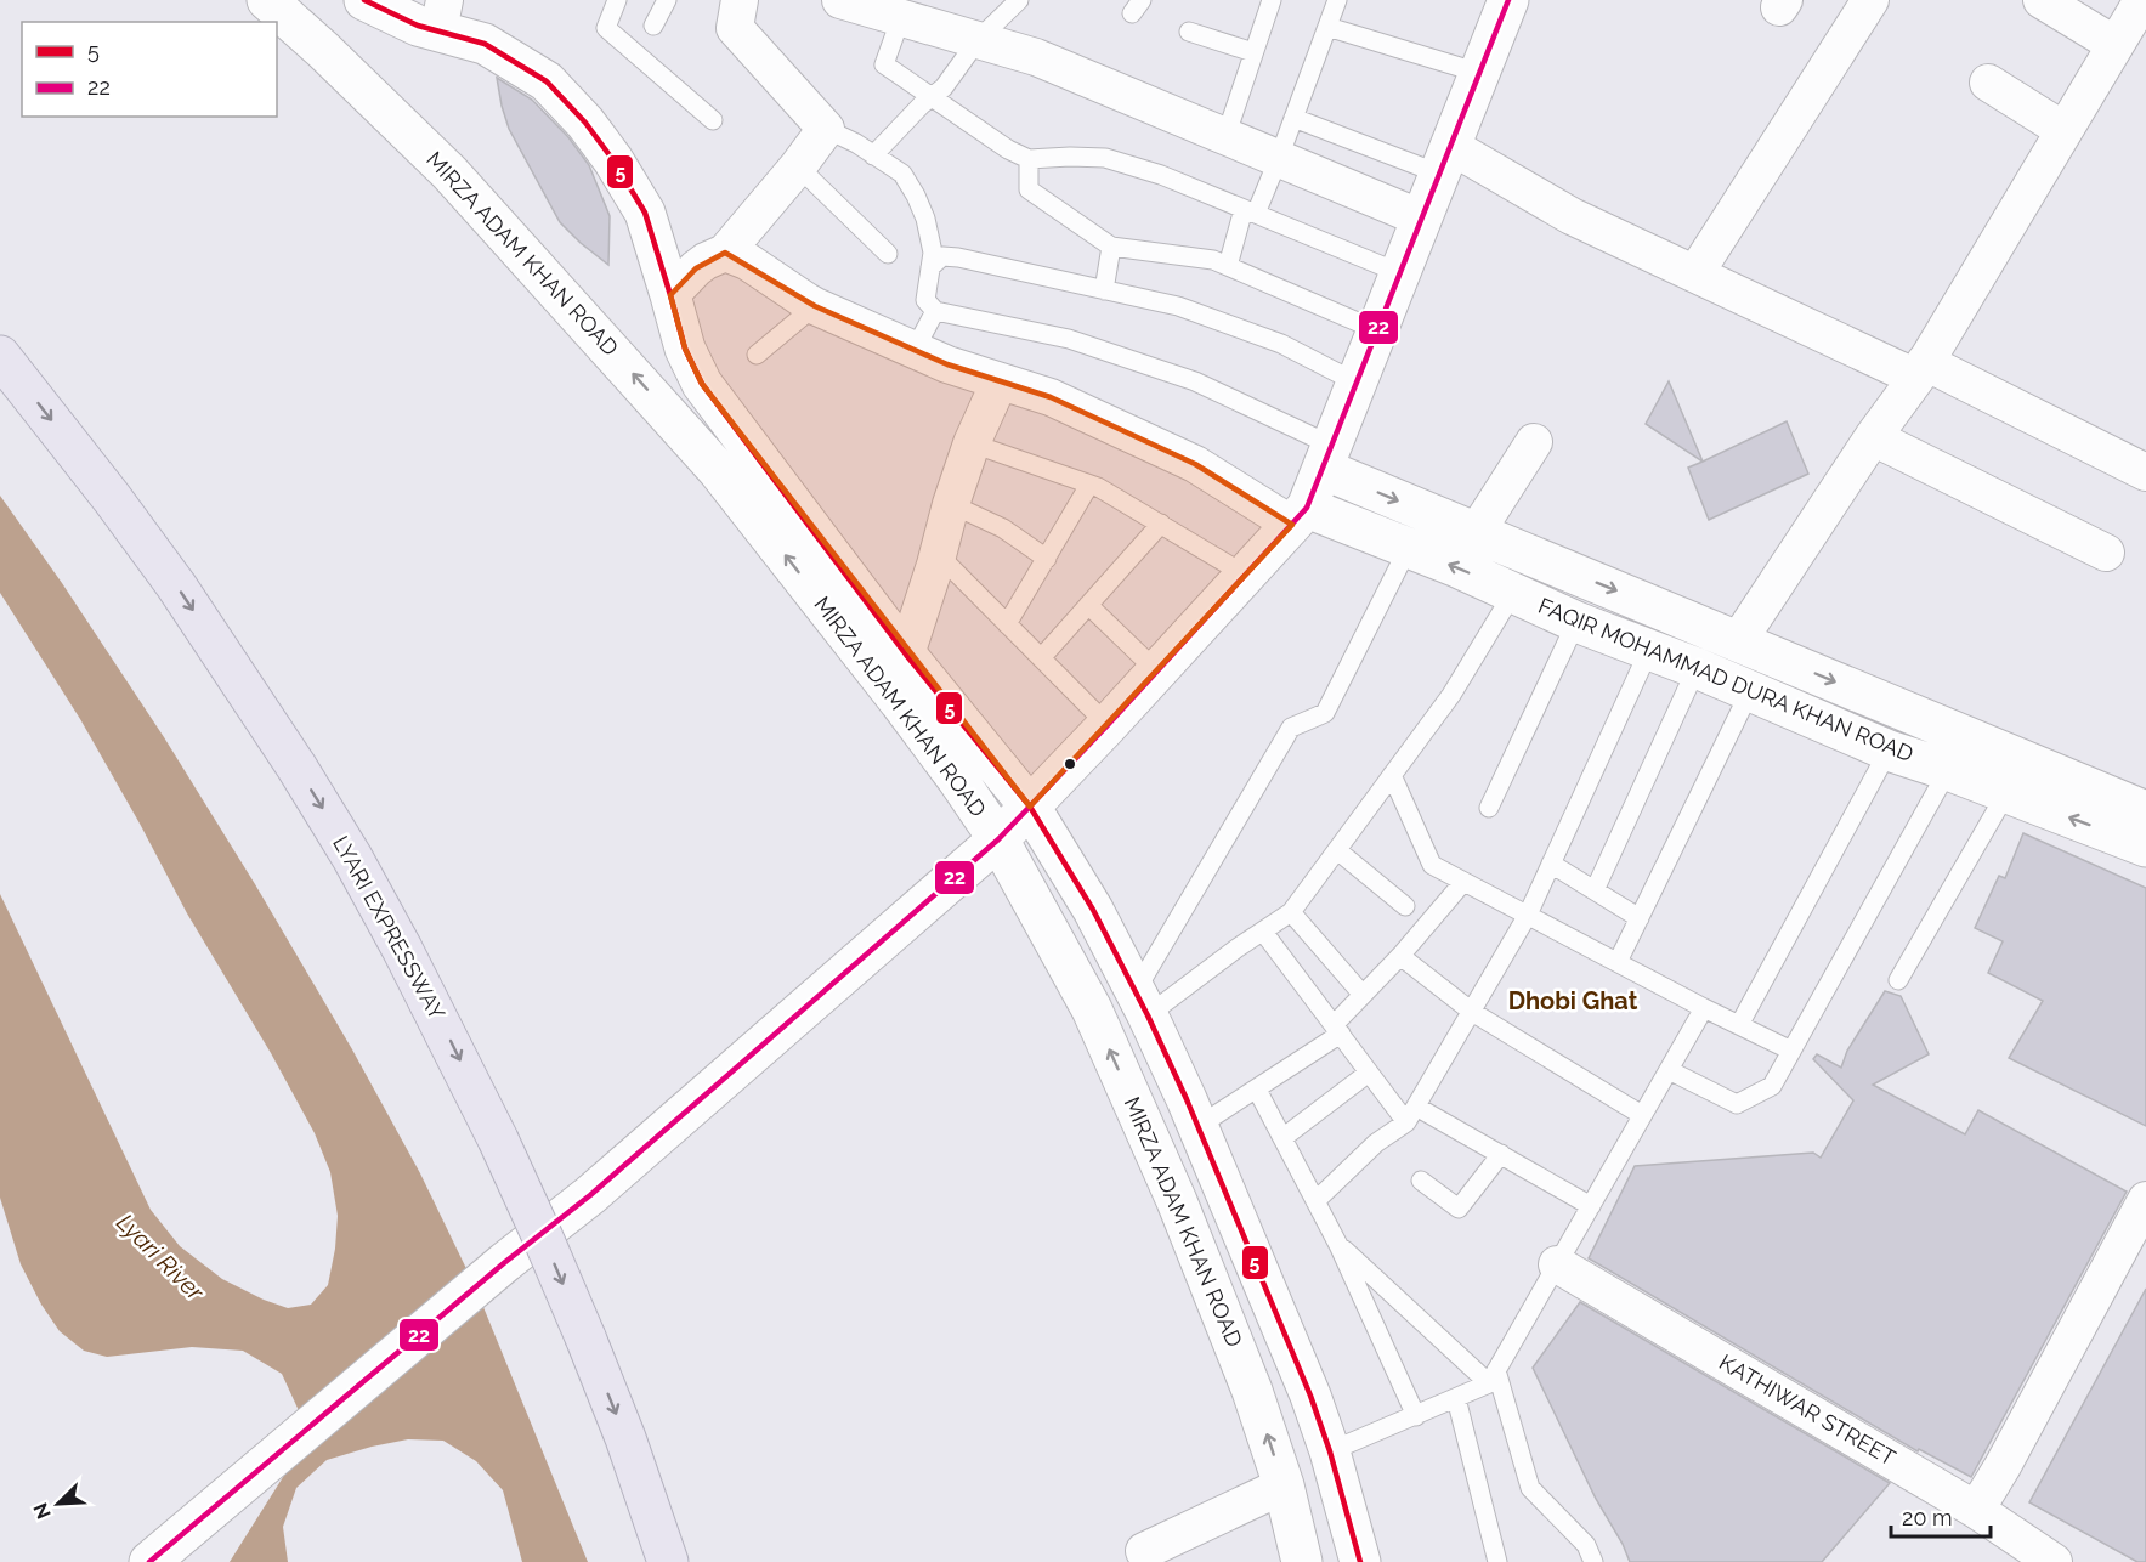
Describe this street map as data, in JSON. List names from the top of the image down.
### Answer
{
  "streets": {
    "highway": ["LYARI EXPRESSWAY"],
    "main road": ["MIRZA ADAM KHAN ROAD", "FAQIR MOHAMMAD DURA KHAN ROAD"],
    "street": ["KATHIWAR STREET"]
  },
  "one_way": ["LYARI EXPRESSWAY"],
  "districts": ["Dhobi Ghat"],
  "water": ["Lyari River"],
  "lines": ["transit line 5", "transit line 22"],
  "legend": ["5", "22"],
  "scale_bar": "20 m",
  "north": "bottom left"
}
